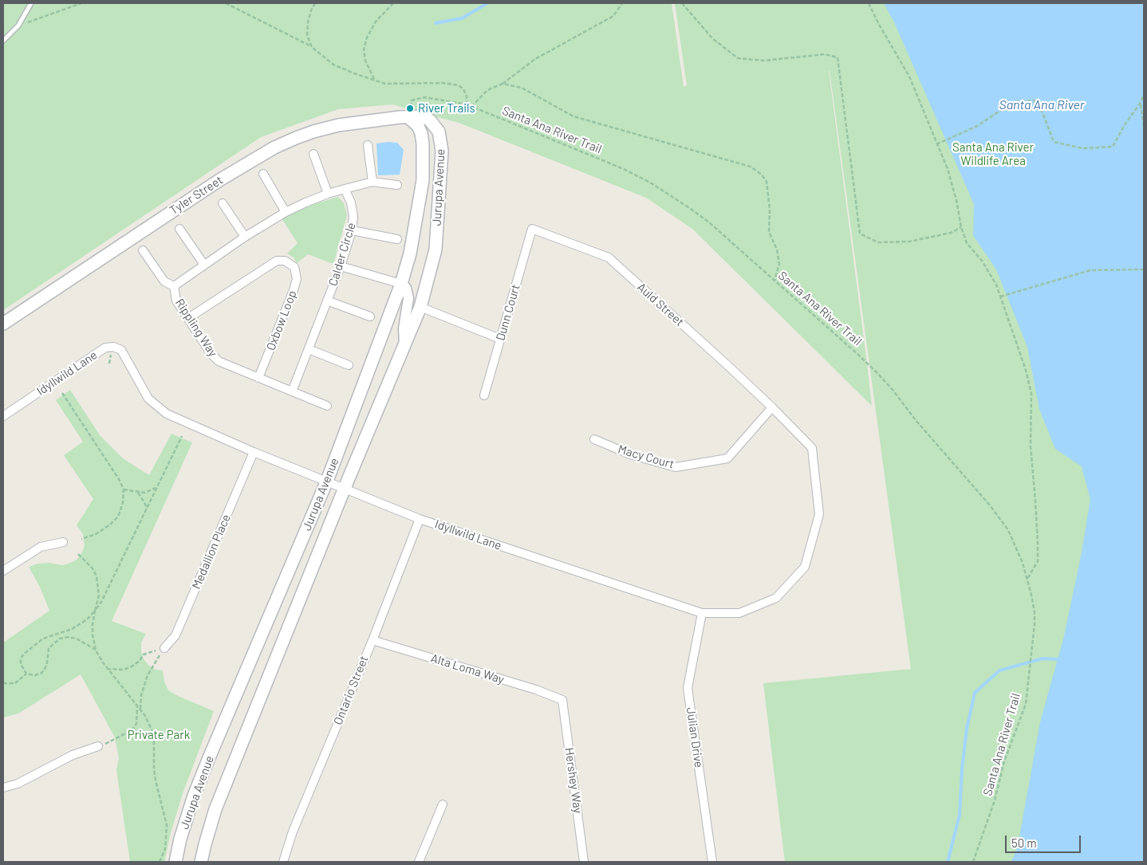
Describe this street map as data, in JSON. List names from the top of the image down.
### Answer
{
  "streets": {
    "main road": ["Jurupa Avenue", "Tyler Street"],
    "street": [
      "Calder Circle",
      "Auld Street",
      "Dunn Court",
      "Oxbow Loop",
      "Rippling Way",
      "Idyllwild Lane",
      "Macy Court",
      "Medallion Place",
      "Alta Loma Way",
      "Ontario Street",
      "Julian Drive",
      "Hershey Way"
    ],
    "path": ["Santa Ana River Trail"]
  },
  "crossings": [
    ["Santa Ana River Trail", "Jurupa Avenue"],
    ["Santa Ana River Trail", "Tyler Street"],
    ["Jurupa Avenue", "Tyler Street"],
    ["Jurupa Avenue", "Idyllwild Lane"],
    ["Calder Circle", "Rippling Way"],
    ["Auld Street", "Dunn Court"],
    ["Auld Street", "Idyllwild Lane"],
    ["Auld Street", "Macy Court"],
    ["Oxbow Loop", "Rippling Way"],
    ["Idyllwild Lane", "Macy Court"],
    ["Idyllwild Lane", "Medallion Place"],
    ["Idyllwild Lane", "Ontario Street"],
    ["Idyllwild Lane", "Julian Drive"],
    ["Alta Loma Way", "Ontario Street"],
    ["Alta Loma Way", "Hershey Way"]
  ],
  "water": ["Santa Ana River"],
  "parks": ["Santa Ana River Wildlife Area", "Private Park"],
  "places": ["River Trails"],
  "scale_bar": "50 m"
}
